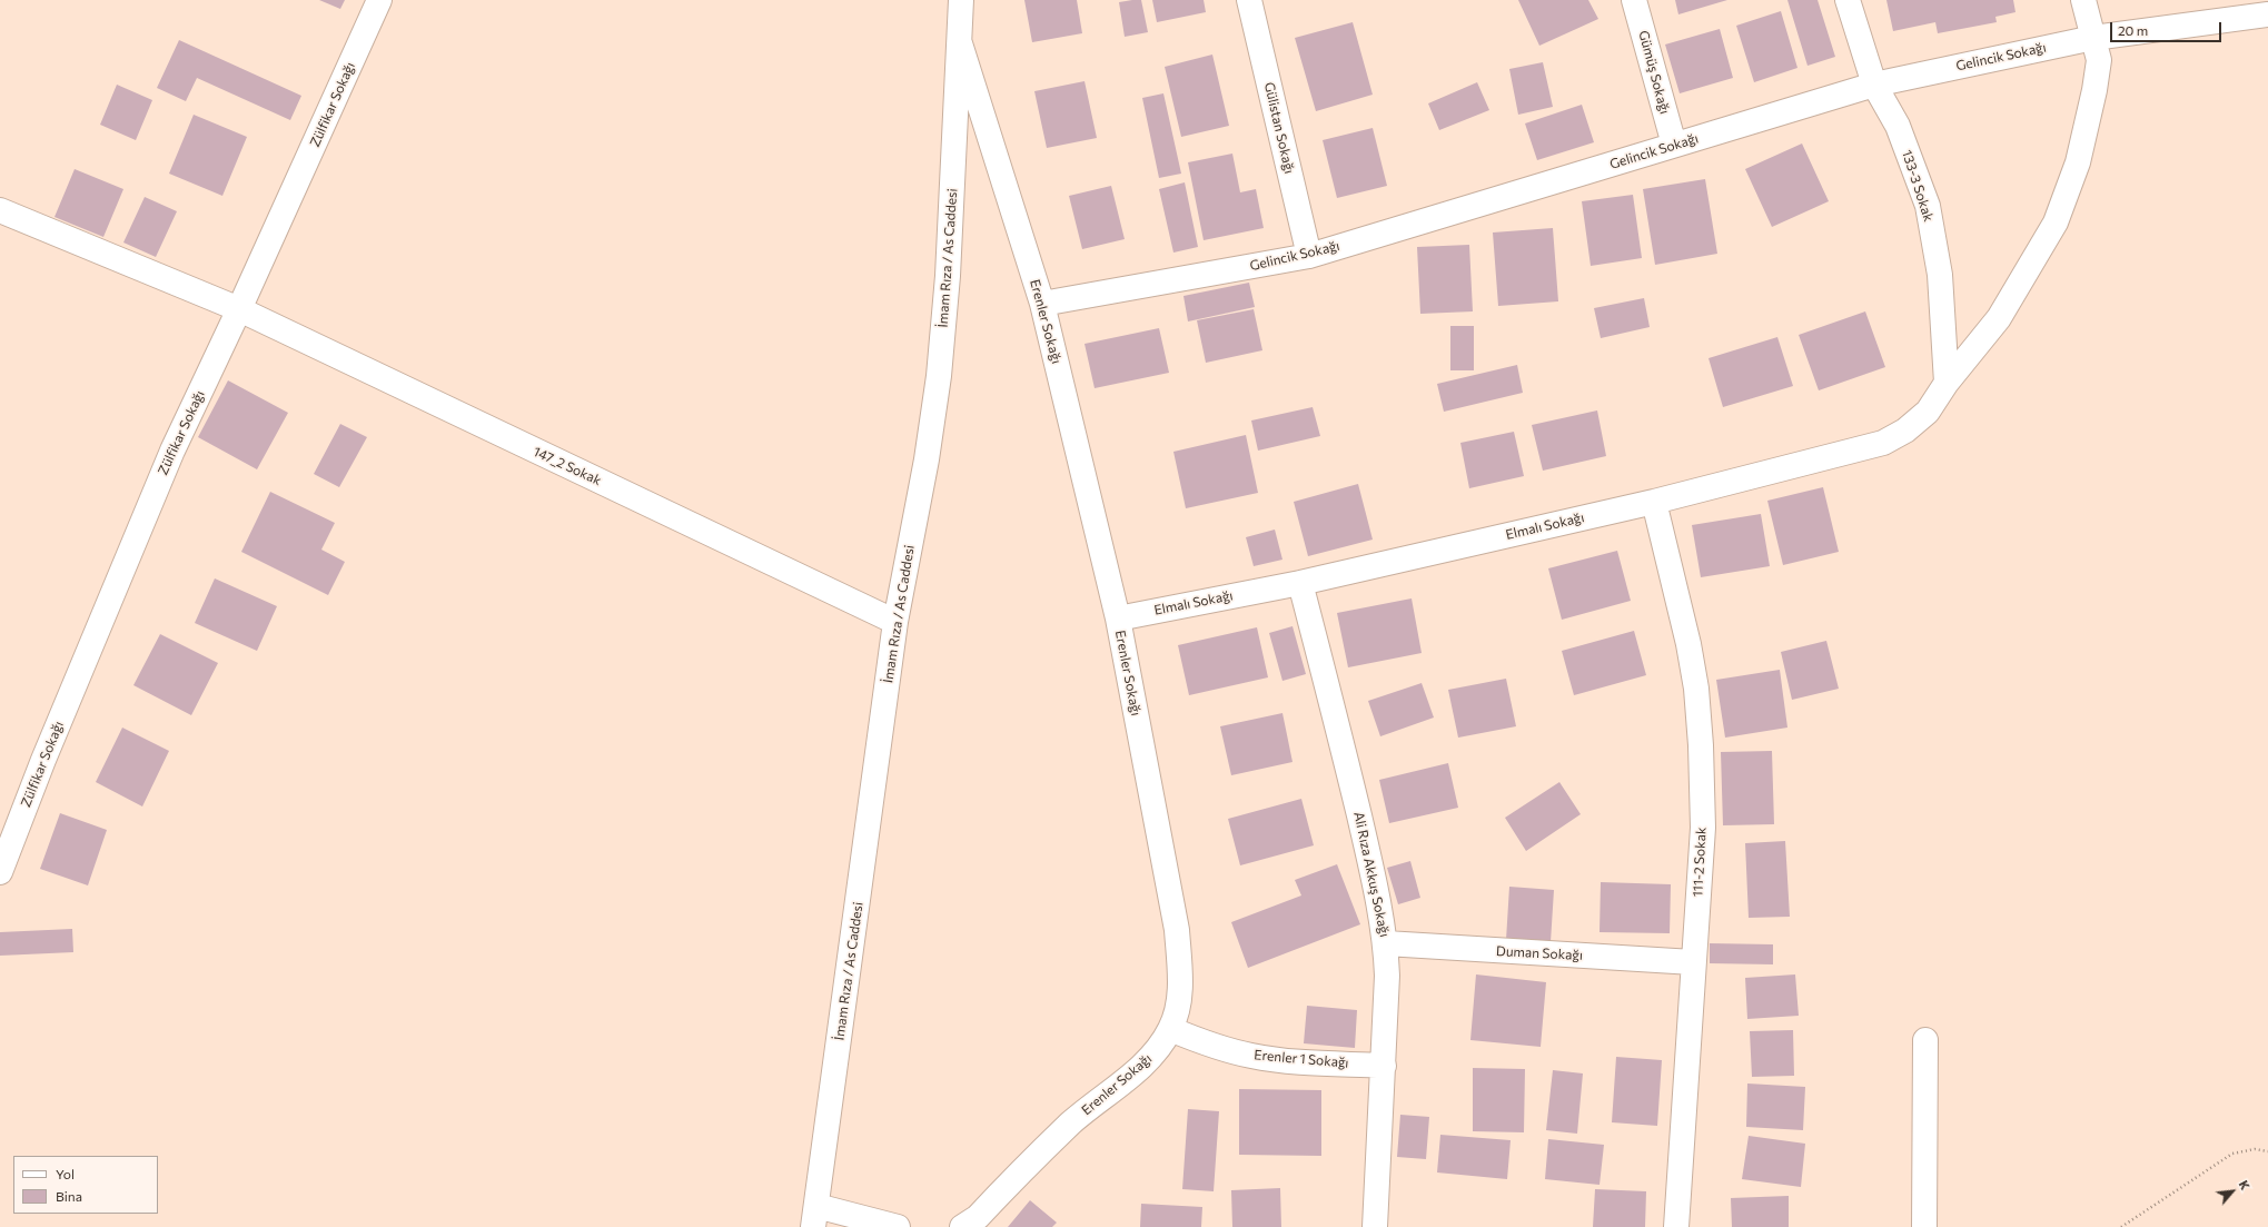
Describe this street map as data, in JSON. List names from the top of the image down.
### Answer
{
  "streets": {
    "street": [
      "Gelincik Sokağı",
      "Gümüş Sokağı",
      "Zülfikar Sokağı",
      "Gülistan Sokağı",
      "133-3 Sokak",
      "İmam Rıza / As Caddesi",
      "Erenler Sokağı",
      "147_2 Sokak",
      "Elmalı Sokağı",
      "111-2 Sokak",
      "Ali Rıza Akkuş Sokağı",
      "Duman Sokağı",
      "Erenler 1 Sokağı"
    ]
  },
  "crossings": [
    ["Gelincik Sokağı", "Gümüş Sokağı"],
    ["Gelincik Sokağı", "Gülistan Sokağı"],
    ["Gelincik Sokağı", "133-3 Sokak"],
    ["Gelincik Sokağı", "Erenler Sokağı"],
    ["Gelincik Sokağı", "Elmalı Sokağı"],
    ["Zülfikar Sokağı", "147_2 Sokak"],
    ["133-3 Sokak", "Elmalı Sokağı"],
    ["İmam Rıza / As Caddesi", "Erenler Sokağı"],
    ["İmam Rıza / As Caddesi", "147_2 Sokak"],
    ["Erenler Sokağı", "Elmalı Sokağı"],
    ["Erenler Sokağı", "Erenler 1 Sokağı"],
    ["Elmalı Sokağı", "111-2 Sokak"],
    ["Elmalı Sokağı", "Ali Rıza Akkuş Sokağı"],
    ["111-2 Sokak", "Duman Sokağı"],
    ["Ali Rıza Akkuş Sokağı", "Duman Sokağı"],
    ["Ali Rıza Akkuş Sokağı", "Erenler 1 Sokağı"]
  ],
  "legend": ["Yol", "Bina"],
  "scale_bar": "20 m",
  "north": "top right"
}
